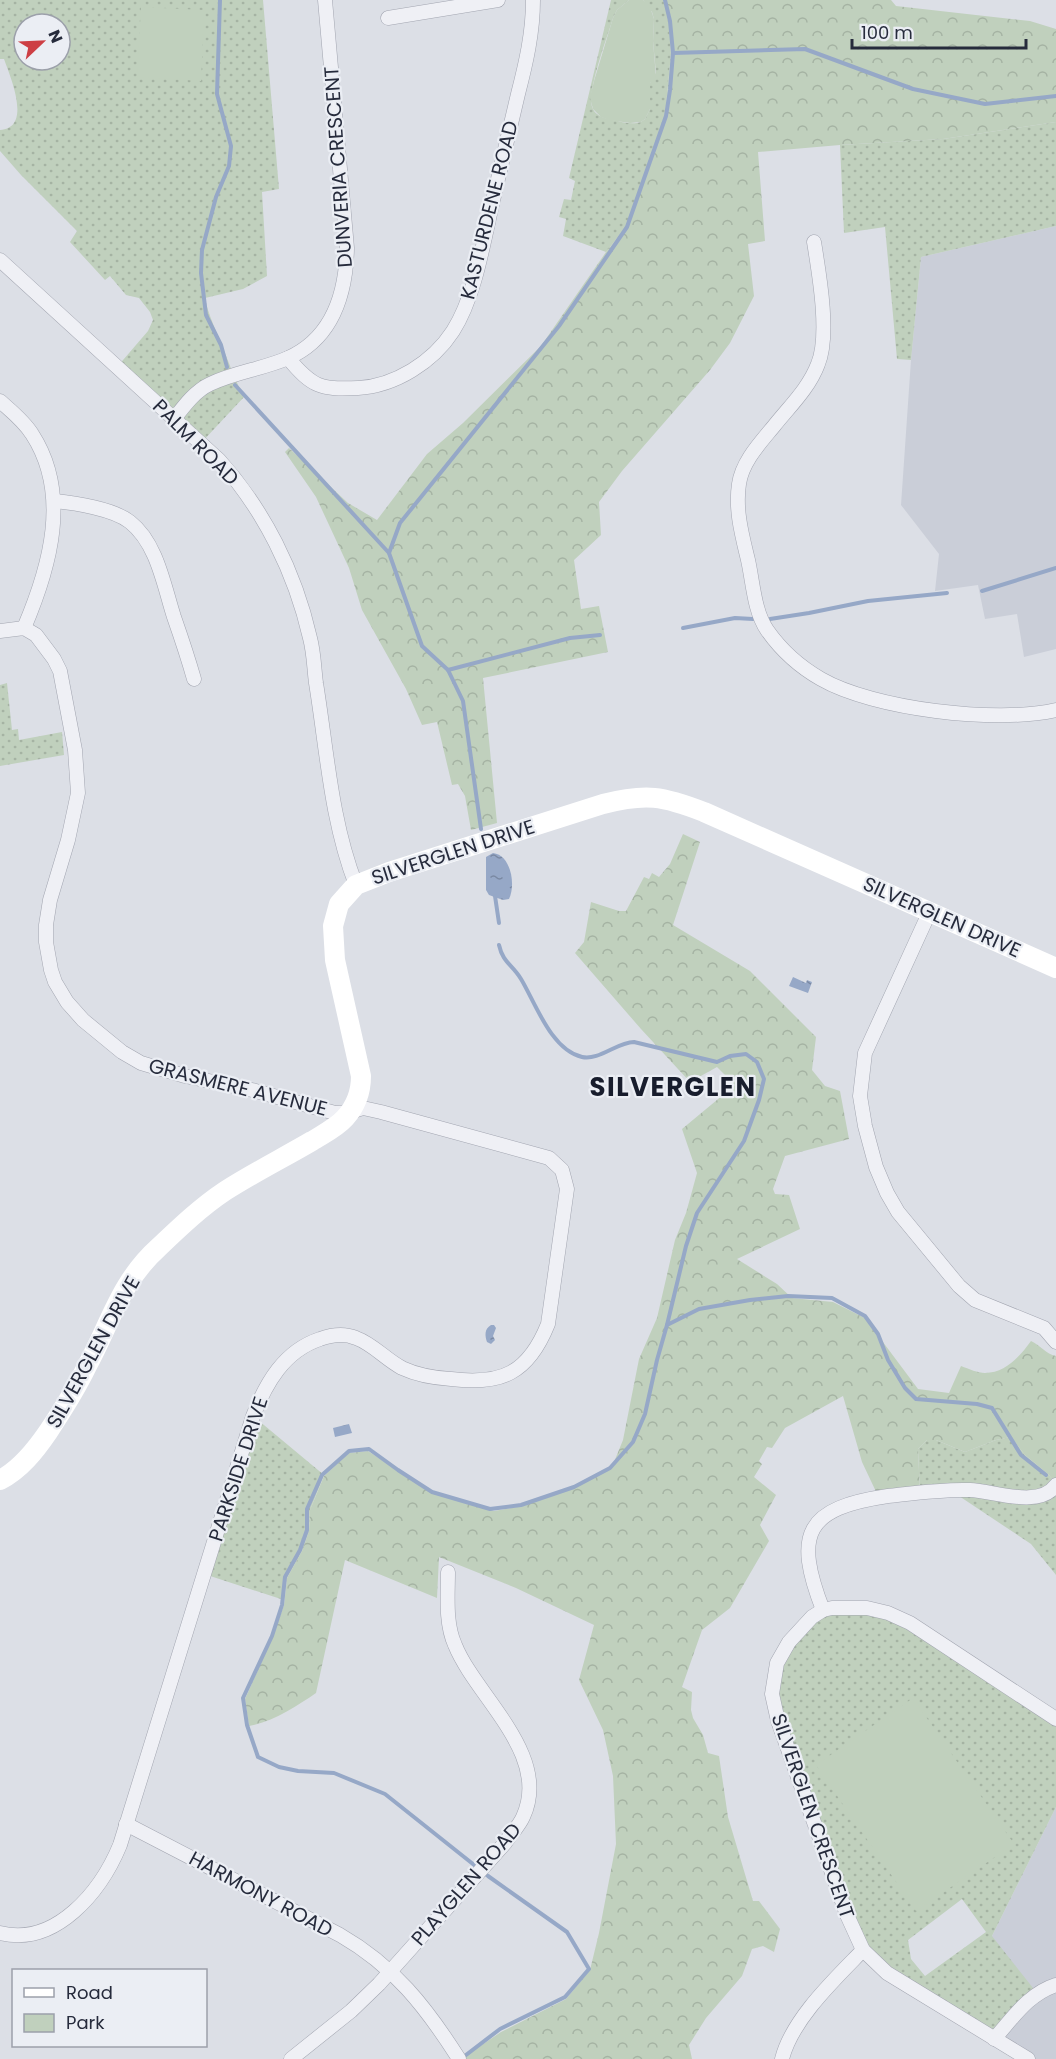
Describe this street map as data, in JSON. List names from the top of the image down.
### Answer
{
  "streets": {
    "street": [
      "DUNVERIA CRESCENT",
      "KASTURDENE ROAD",
      "PALM ROAD",
      "SILVERGLEN DRIVE",
      "GRASMERE AVENUE",
      "PARKSIDE DRIVE",
      "SILVERGLEN CRESCENT",
      "PLAYGLEN ROAD",
      "HARMONY ROAD"
    ]
  },
  "crossings": [
    ["DUNVERIA CRESCENT", "KASTURDENE ROAD"],
    ["DUNVERIA CRESCENT", "PALM ROAD"],
    ["PALM ROAD", "SILVERGLEN DRIVE"],
    ["SILVERGLEN DRIVE", "GRASMERE AVENUE"],
    ["SILVERGLEN DRIVE", "PARKSIDE DRIVE"],
    ["GRASMERE AVENUE", "PARKSIDE DRIVE"],
    ["PARKSIDE DRIVE", "HARMONY ROAD"],
    ["PLAYGLEN ROAD", "HARMONY ROAD"]
  ],
  "districts": ["SILVERGLEN"],
  "legend": ["Road", "Park"],
  "scale_bar": "100 m",
  "north": "top right"
}
